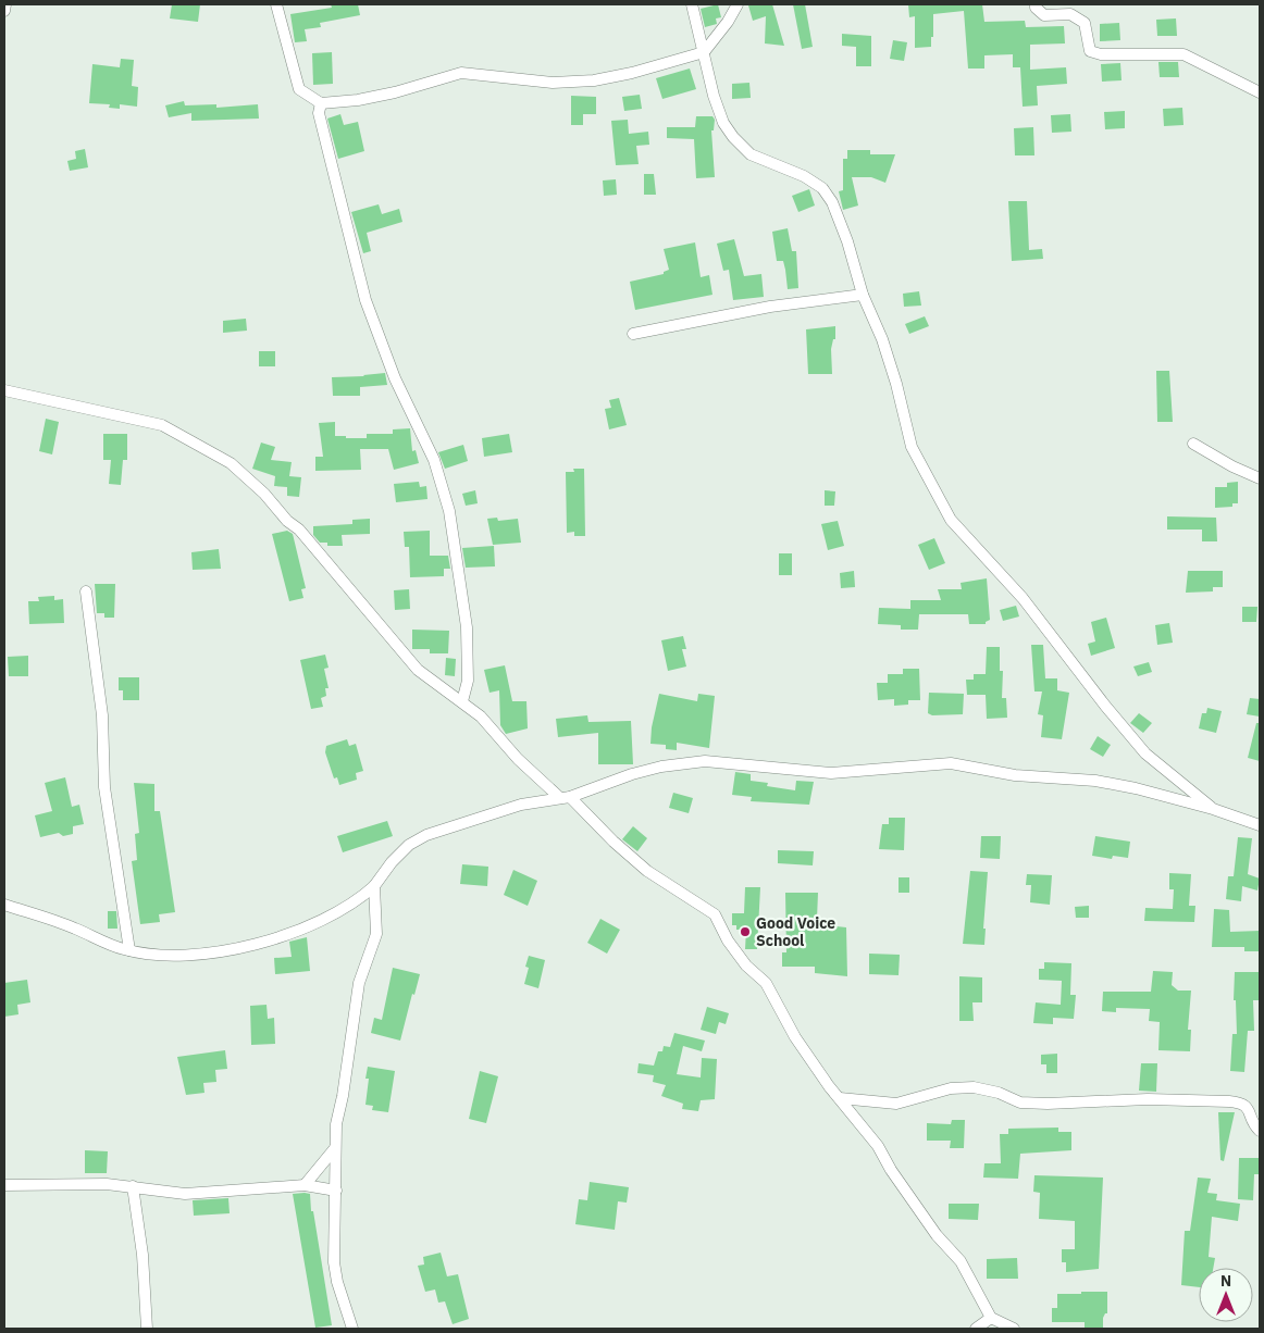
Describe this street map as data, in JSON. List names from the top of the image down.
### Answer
{
  "places": ["Good Voice School"],
  "north": "top"
}
